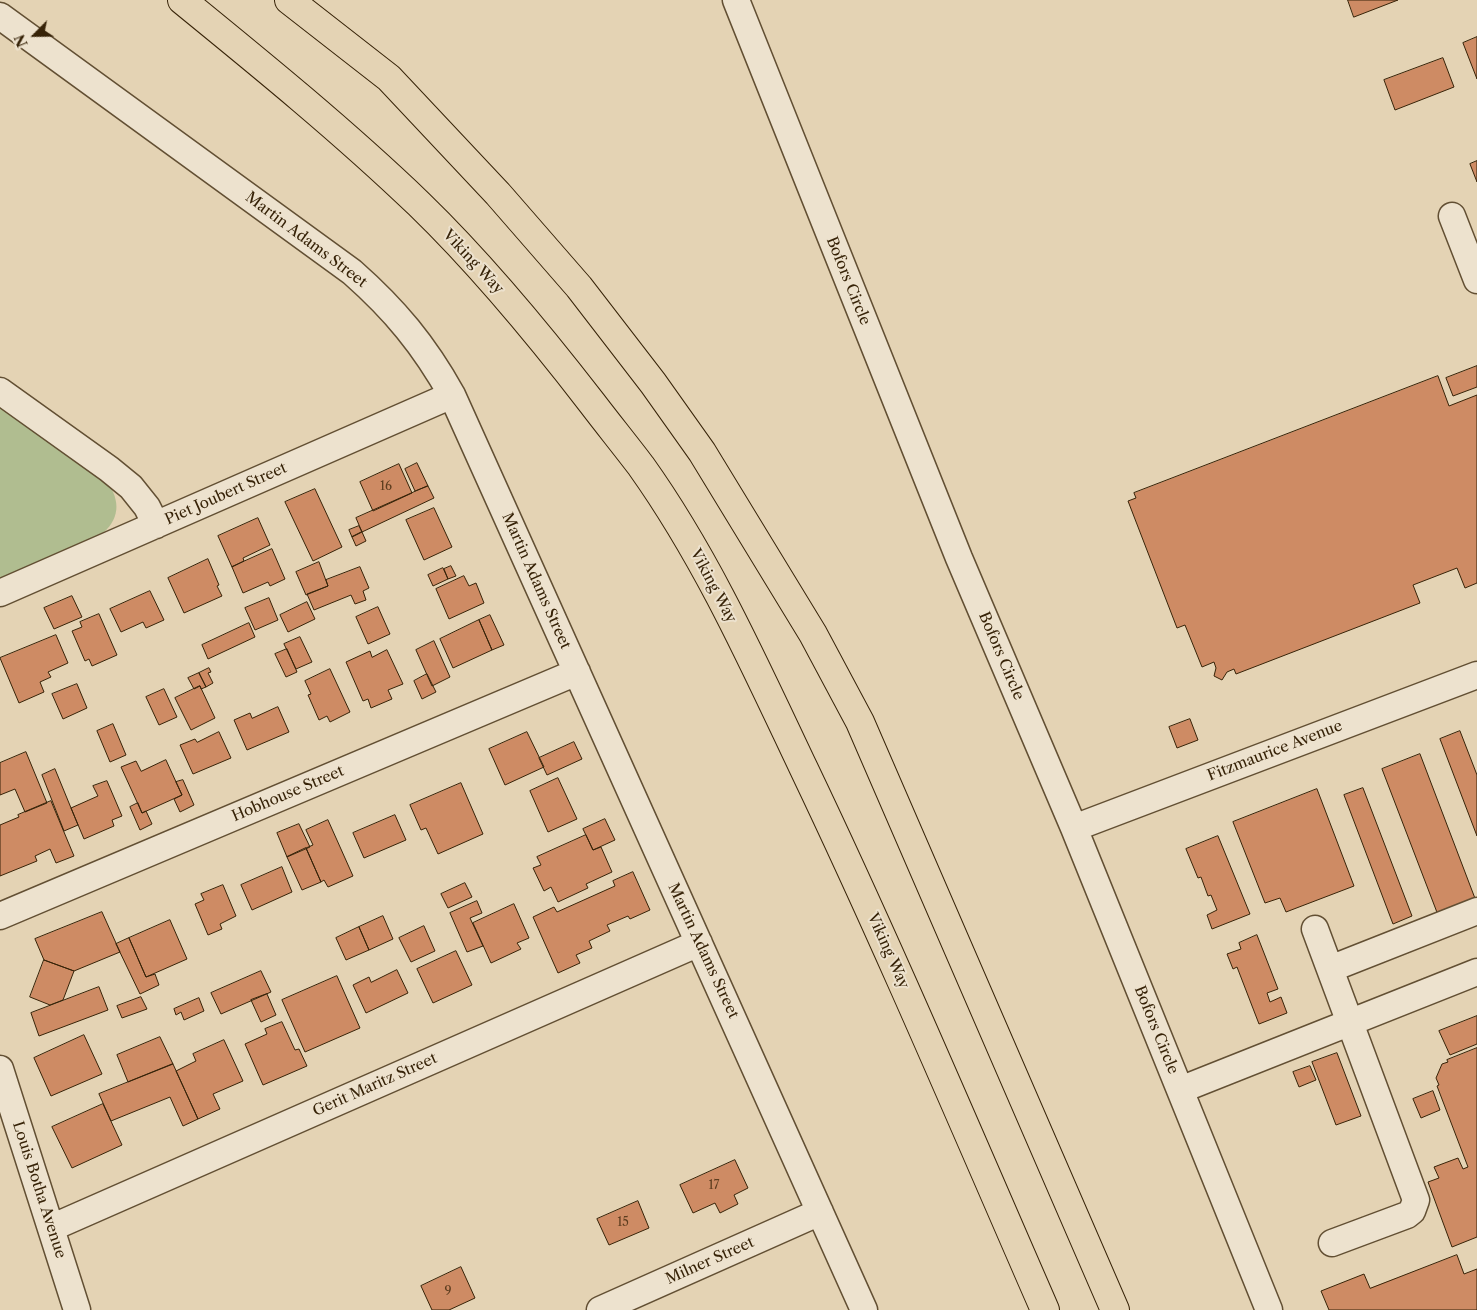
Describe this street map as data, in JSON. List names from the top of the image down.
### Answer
{
  "streets": {
    "main road": ["Viking Way"],
    "street": [
      "Martin Adams Street",
      "Bofors Circle",
      "Piet Joubert Street",
      "Fitzmaurice Avenue",
      "Hobhouse Street",
      "Gerit Maritz Street",
      "Louis Botha Avenue",
      "Milner Street"
    ]
  },
  "crossings": [
    ["Martin Adams Street", "Piet Joubert Street"],
    ["Martin Adams Street", "Hobhouse Street"],
    ["Martin Adams Street", "Gerit Maritz Street"],
    ["Martin Adams Street", "Milner Street"],
    ["Bofors Circle", "Fitzmaurice Avenue"],
    ["Gerit Maritz Street", "Louis Botha Avenue"]
  ],
  "house_numbers": [
    "16",
    "17",
    "15",
    "9"
  ],
  "north": "bottom left"
}
